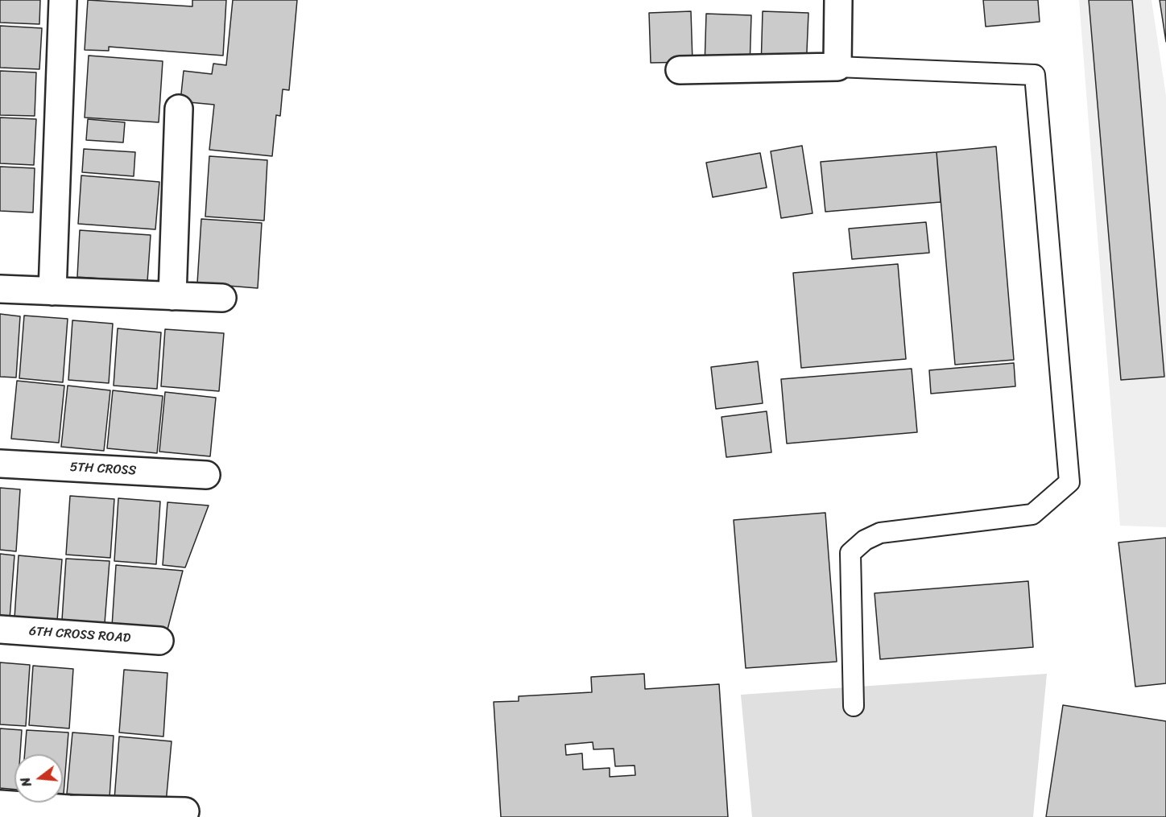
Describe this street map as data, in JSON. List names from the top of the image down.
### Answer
{
  "streets": {
    "street": ["5TH CROSS", "6TH CROSS ROAD"]
  },
  "north": "left"
}
